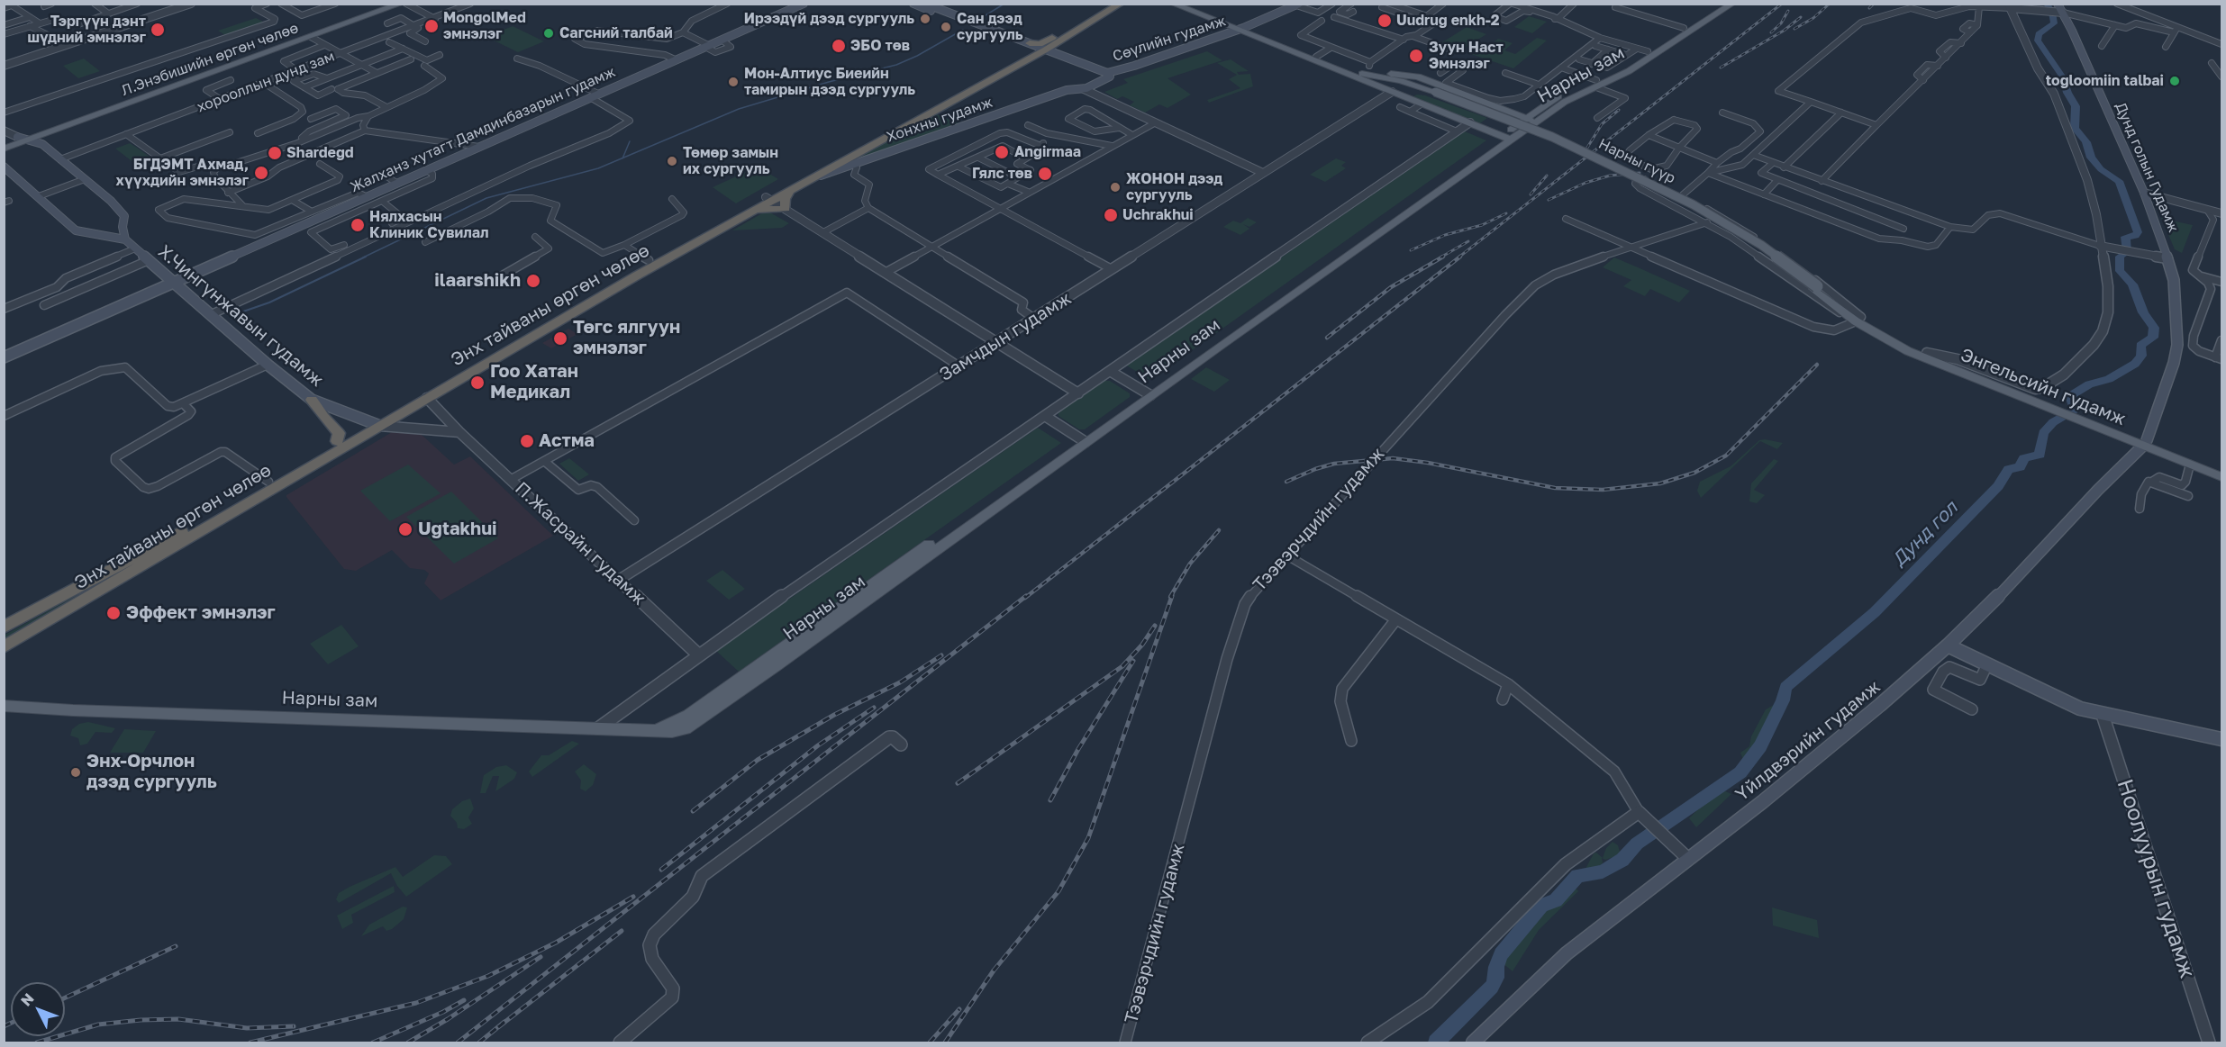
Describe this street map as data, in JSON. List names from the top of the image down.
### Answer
{
  "streets": {
    "highway": ["Энх тайваны өргөн чөлөө"],
    "main road": [
      "Сөүлийн гудамж",
      "Л.Энэбишийн өргөн чөлөө",
      "Нарны зам",
      "Хонхны гудамж",
      "Жалханз хутагт Дамдинбазарын гудамж",
      "Нарны гүүр",
      "Дунд голын Гудамж",
      "Х.Чингүнжавын гудамж",
      "Энгельсийн гудамж",
      "Yйлдвэрийн гудамж"
    ],
    "street": [
      "хорооллын дунд зам",
      "Замчдын гудамж",
      "Тээвэрчдийн гудамж",
      "П.Жасрайн гудамж",
      "Ноолуурын гудамж"
    ]
  },
  "crossings": [
    ["Сөүлийн гудамж", "Хонхны гудамж"],
    ["Сөүлийн гудамж", "Нарны гүүр"],
    ["Хонхны гудамж", "Энх тайваны өргөн чөлөө"],
    ["Жалханз хутагт Дамдинбазарын гудамж", "Х.Чингүнжавын гудамж"],
    ["Нарны гүүр", "Энгельсийн гудамж"],
    ["Дунд голын Гудамж", "Энгельсийн гудамж"],
    ["Дунд голын Гудамж", "Yйлдвэрийн гудамж"],
    ["Энх тайваны өргөн чөлөө", "Х.Чингүнжавын гудамж"],
    ["Энх тайваны өргөн чөлөө", "П.Жасрайн гудамж"],
    ["Замчдын гудамж", "П.Жасрайн гудамж"],
    ["Энгельсийн гудамж", "Yйлдвэрийн гудамж"]
  ],
  "water": ["Дунд гол"],
  "places": [
    "Ирээдүй дээд сургууль",
    "Uudrug enkh-2",
    "MongolMed эмнэлэг",
    "Сан дээд сургууль",
    "Тэргүүн дэнт шүдний эмнэлэг",
    "Сагсний талбай",
    "ЭБО төв",
    "Зуун Наст Эмнэлэг",
    "togloomiin talbai",
    "Мон-Алтиус Биеийн тамирын дээд сургууль",
    "Angirmaa",
    "Shardegd",
    "Төмөр замын их сургууль",
    "БГДЭМТ Ахмад, хүүхдийн эмнэлэг",
    "Гялс төв",
    "ЖОНОН дээд сургууль",
    "Uchrakhui",
    "Нялхасын Клиник Сувилал",
    "ilaarshikh",
    "Төгс ялгуун эмнэлэг",
    "Гоо Хатан Медикал",
    "Астма",
    "Ugtakhui",
    "Эффект эмнэлэг",
    "Энх-Орчлон дээд сургууль"
  ],
  "north": "top left"
}
